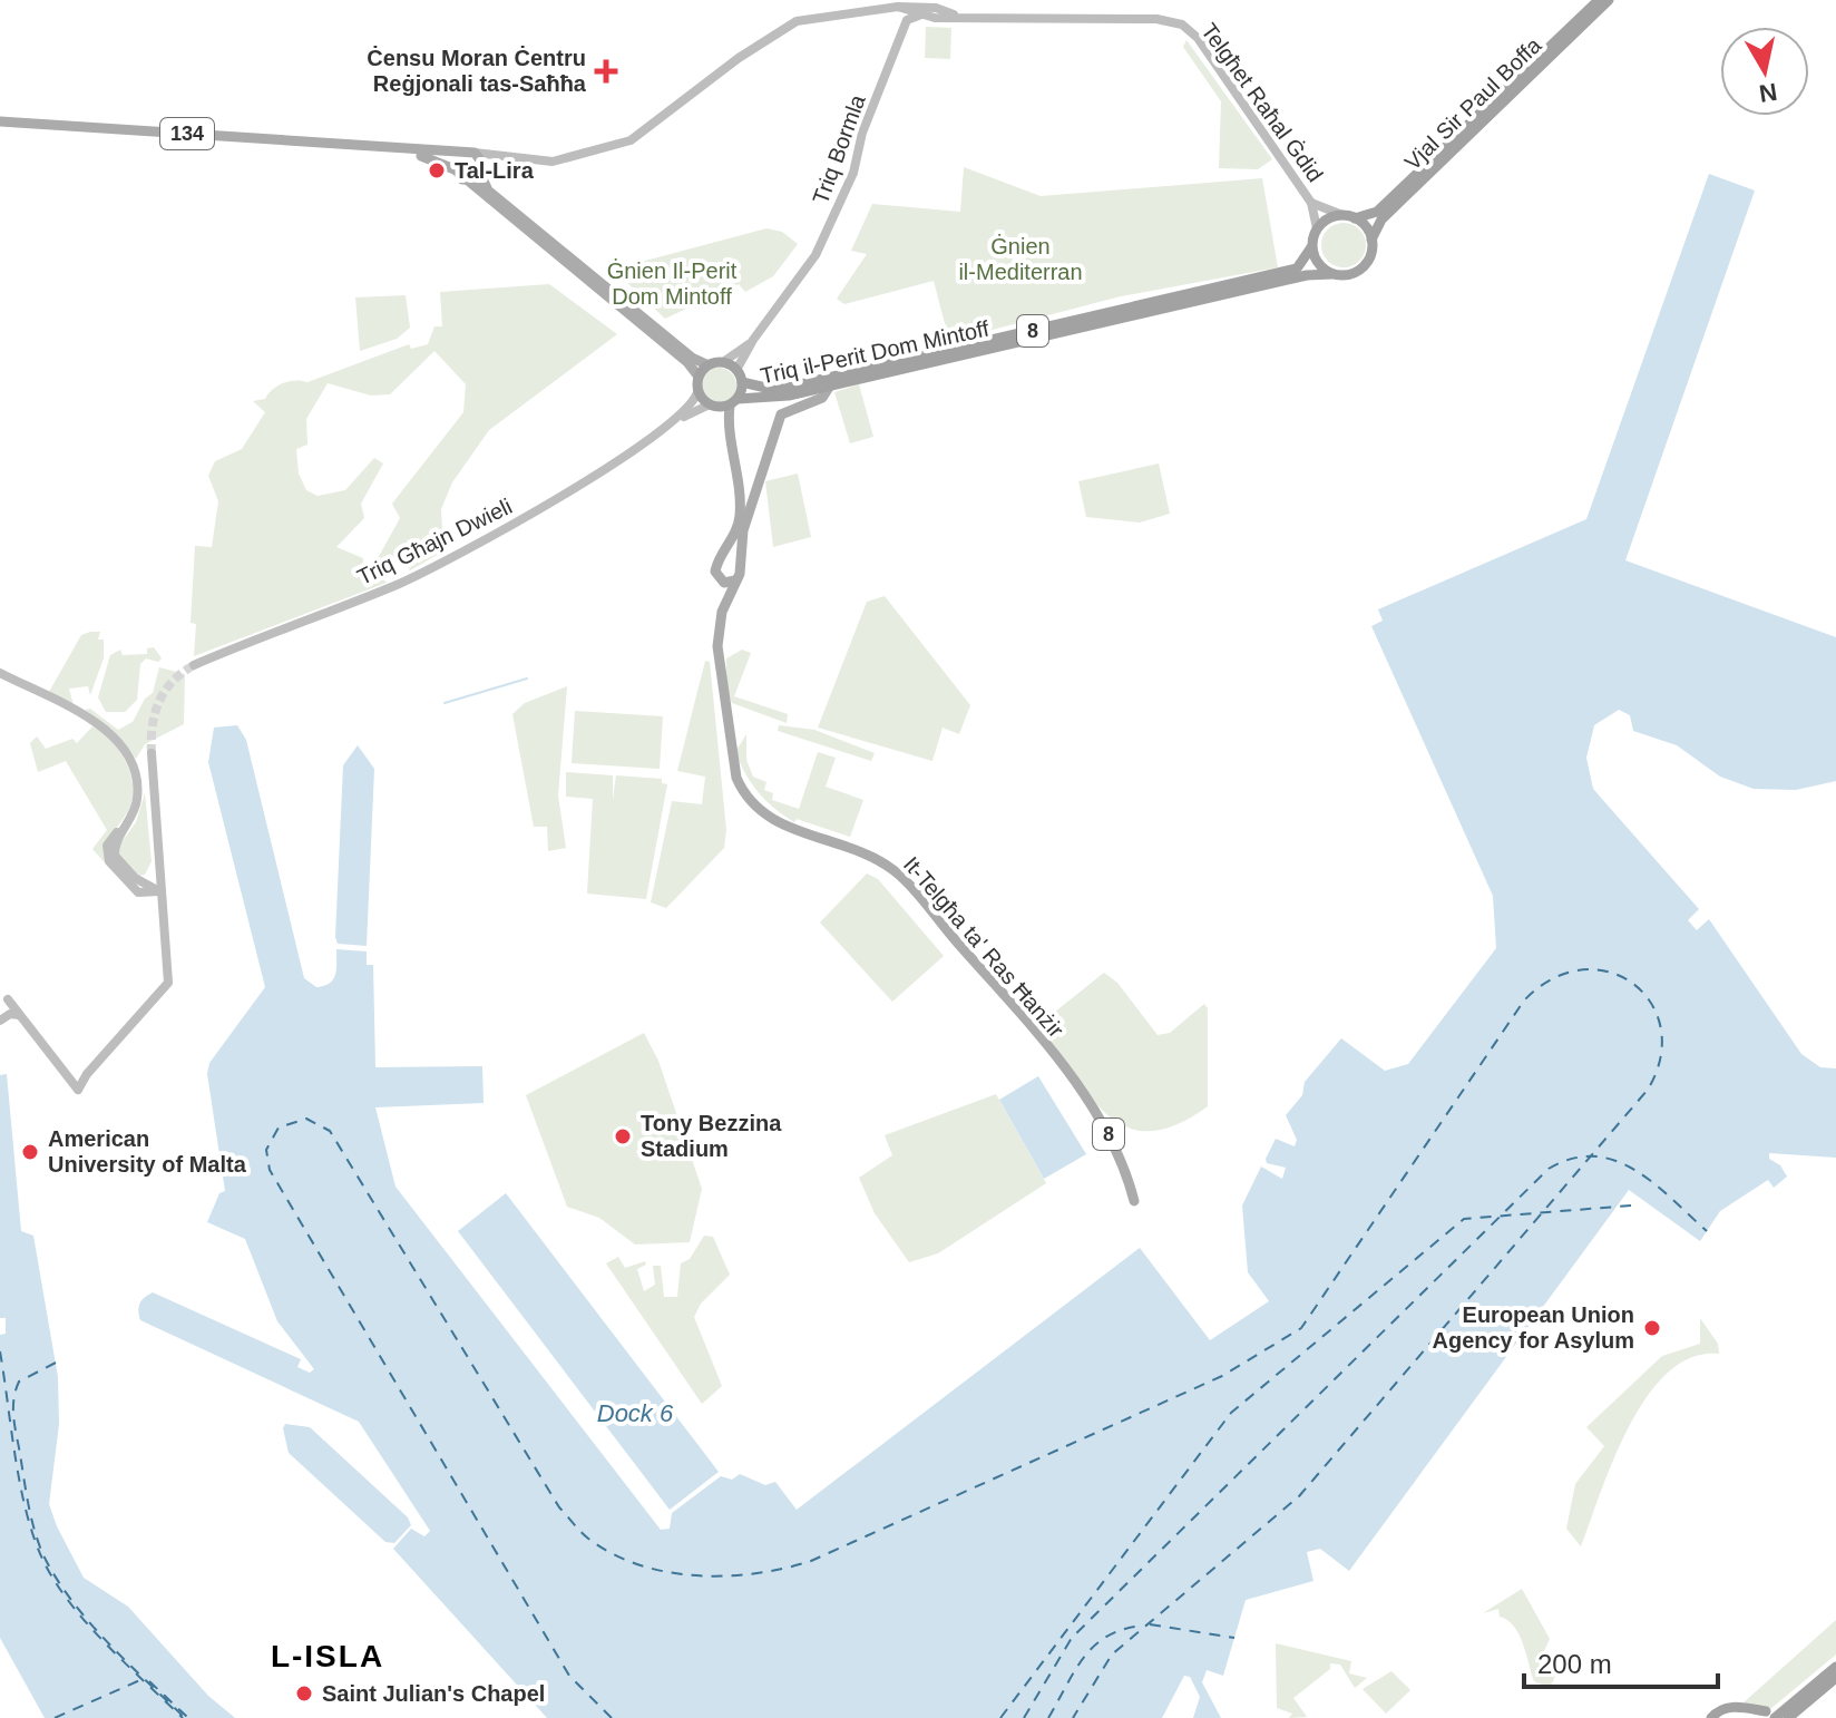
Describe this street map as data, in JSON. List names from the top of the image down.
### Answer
{
  "streets": {
    "highway": ["Vjal Sir Paul Boffa", "8", "Triq il-Perit Dom Mintoff"],
    "main road": [
      "Telgħet Raħal Ġdid",
      "134",
      "Triq Bormla",
      "Triq Għajn Dwieli",
      "It-Telgħa ta' Ras Ħanżir"
    ]
  },
  "crossings": [
    ["Telgħet Raħal Ġdid", "Vjal Sir Paul Boffa"],
    ["Telgħet Raħal Ġdid", "Triq Bormla"],
    ["Telgħet Raħal Ġdid", "8"],
    ["Telgħet Raħal Ġdid", "Triq il-Perit Dom Mintoff"],
    ["Vjal Sir Paul Boffa", "8"],
    ["Vjal Sir Paul Boffa", "Triq il-Perit Dom Mintoff"],
    ["Triq Bormla", "8"],
    ["Triq Bormla", "Triq il-Perit Dom Mintoff"],
    ["Triq Bormla", "Triq Għajn Dwieli"],
    ["8", "Triq il-Perit Dom Mintoff"],
    ["8", "Triq Għajn Dwieli"],
    ["8", "It-Telgħa ta' Ras Ħanżir"],
    ["Triq il-Perit Dom Mintoff", "Triq Għajn Dwieli"]
  ],
  "districts": ["L-ISLA"],
  "water": ["Dock 6"],
  "parks": ["Ġnien il-Mediterran", "Ġnien Il-Perit Dom Mintoff"],
  "places": {
    "health": ["Ċensu Moran Ċentru Reġjonali tas-Saħħa"],
    "other": [
      "Tal-Lira",
      "Tony Bezzina Stadium",
      "American University of Malta",
      "European Union Agency for Asylum",
      "Saint Julian's Chapel"
    ]
  },
  "scale_bar": "200 m",
  "north": "bottom"
}
